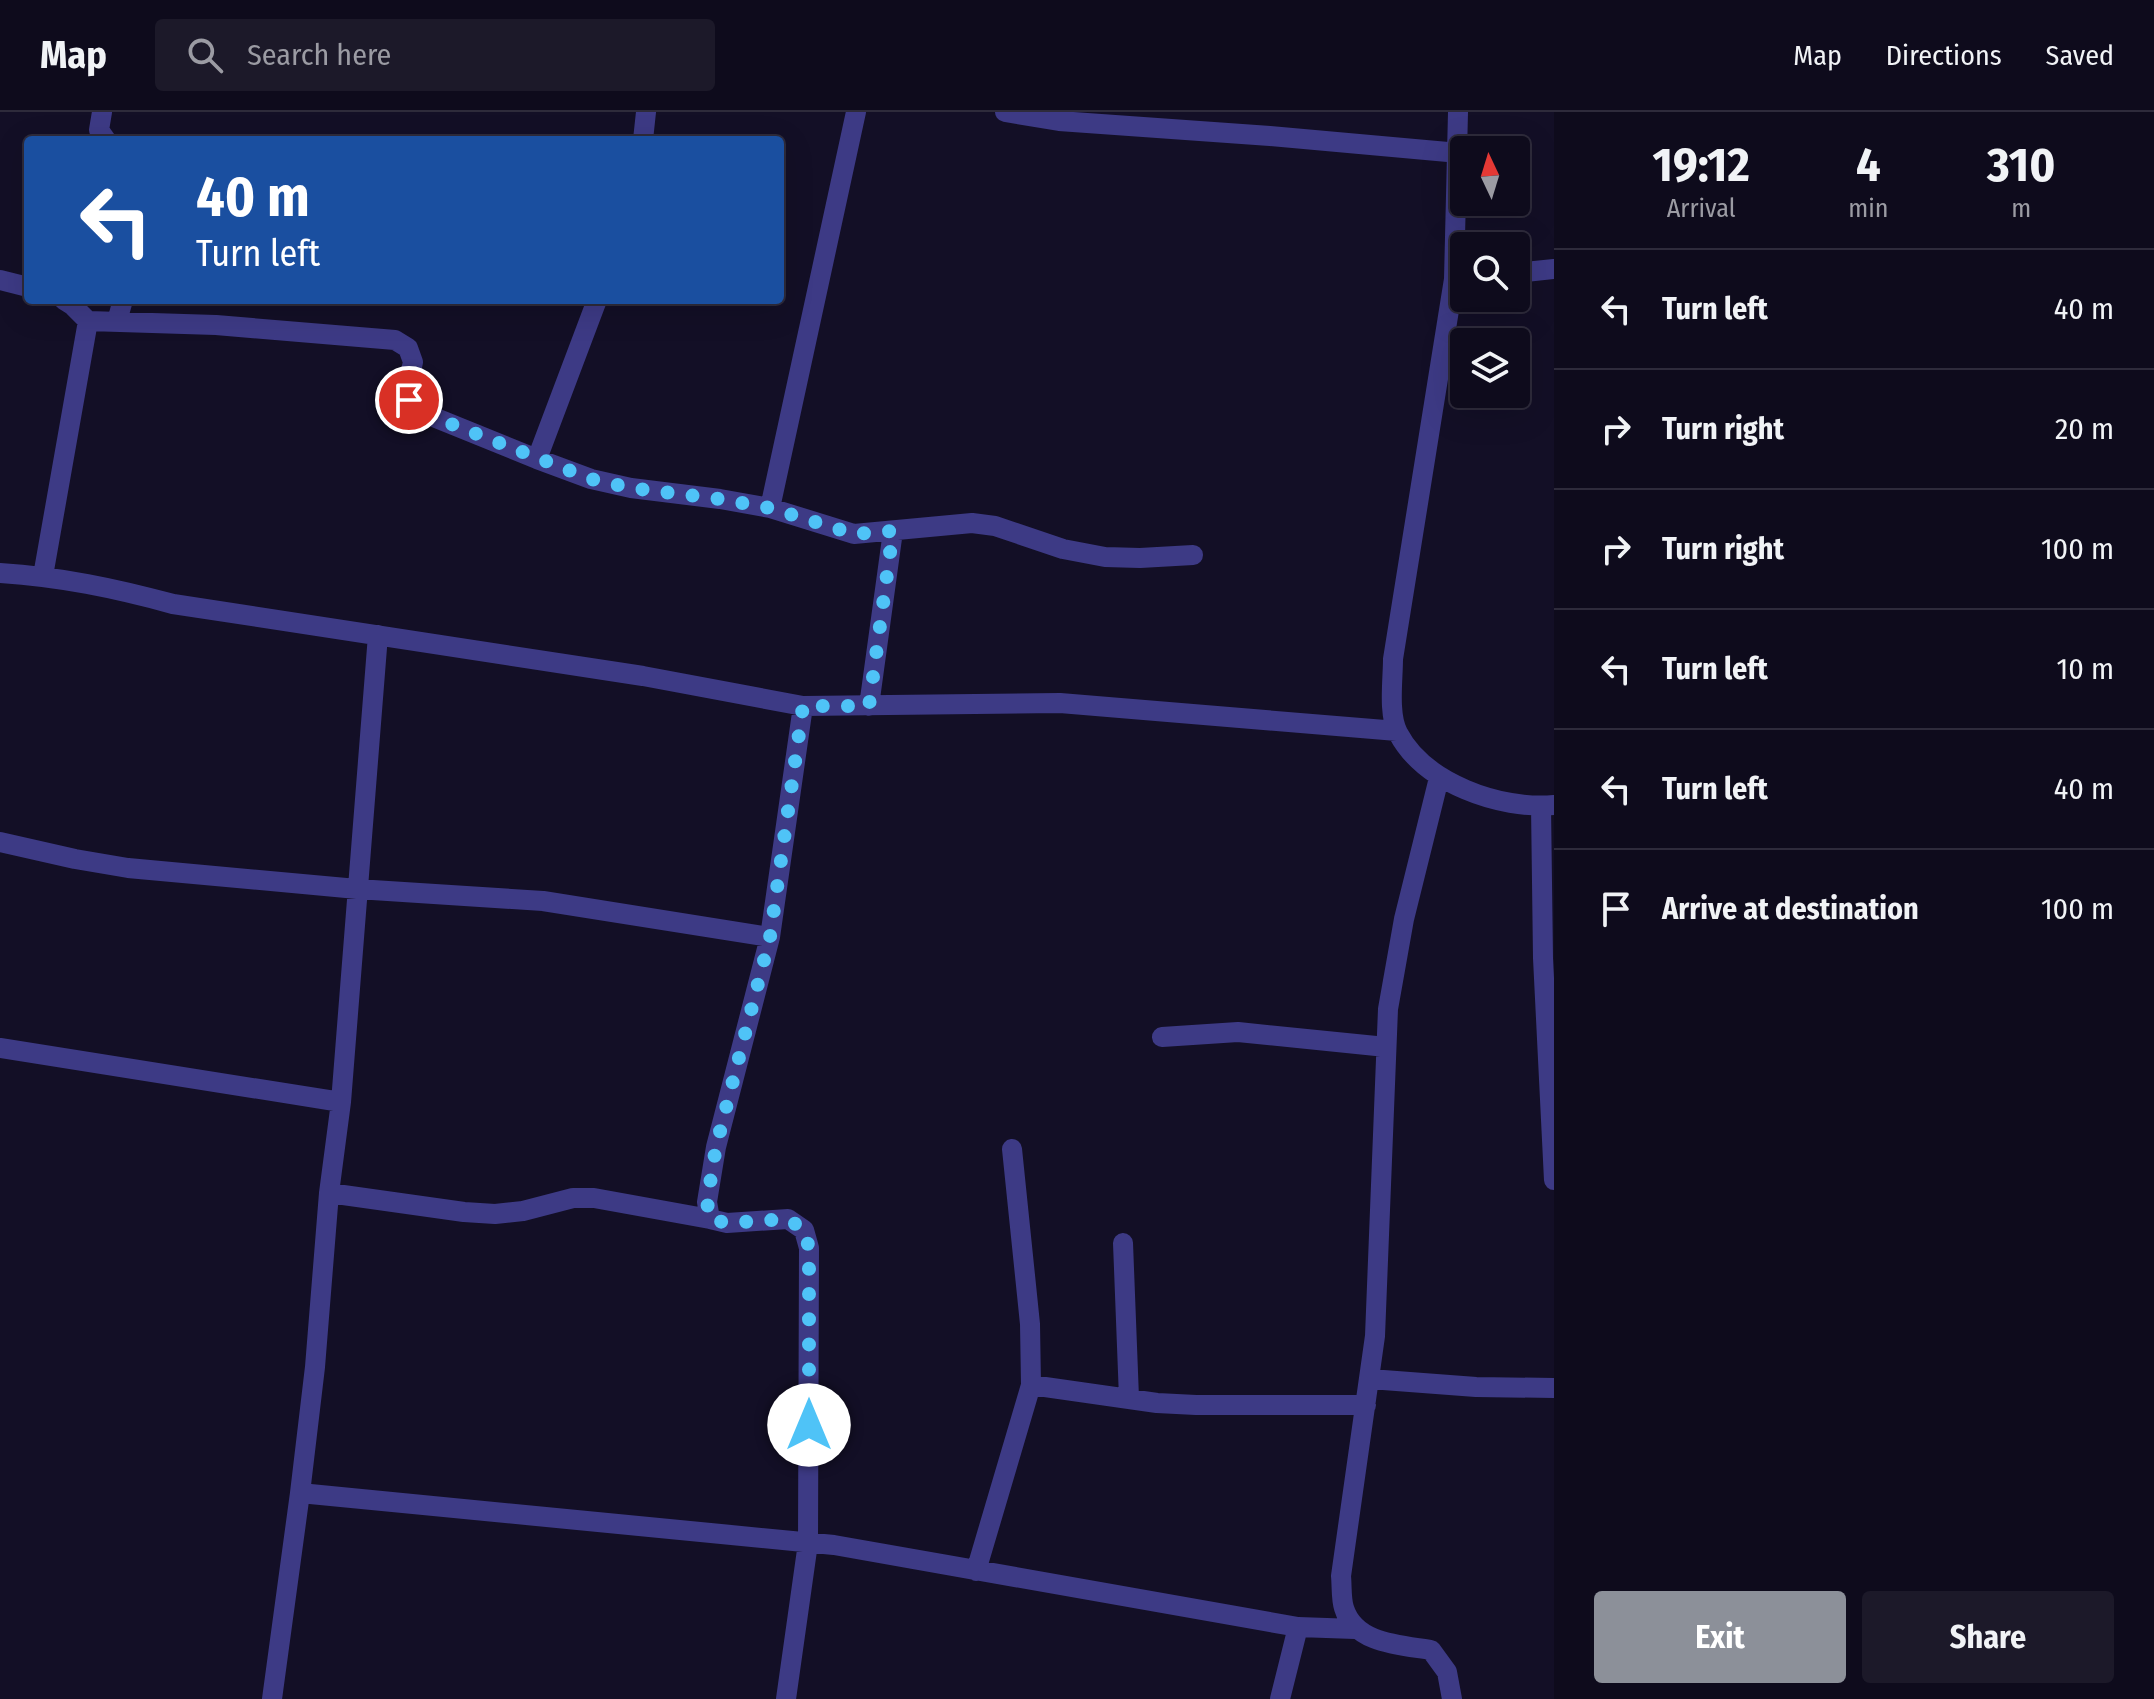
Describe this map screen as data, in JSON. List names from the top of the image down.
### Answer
{
  "north": "top",
  "page": {
    "header": "Map",
    "search": "Search here",
    "nav": ["Map", "Directions", "Saved"],
    "eta": [
      "19:12",
      "Arrival",
      "4",
      "min",
      "310",
      "m"
    ],
    "turn": ["40 m", "Turn left"],
    "list": [
      {
        "name": "Turn left",
        "value": "40 m"
      },
      {
        "name": "Turn right",
        "value": "20 m"
      },
      {
        "name": "Turn right",
        "value": "100 m"
      },
      {
        "name": "Turn left",
        "value": "10 m"
      },
      {
        "name": "Turn left",
        "value": "40 m"
      },
      {
        "name": "Arrive at destination",
        "value": "100 m"
      }
    ],
    "buttons": ["Exit", "Share"]
  }
}
